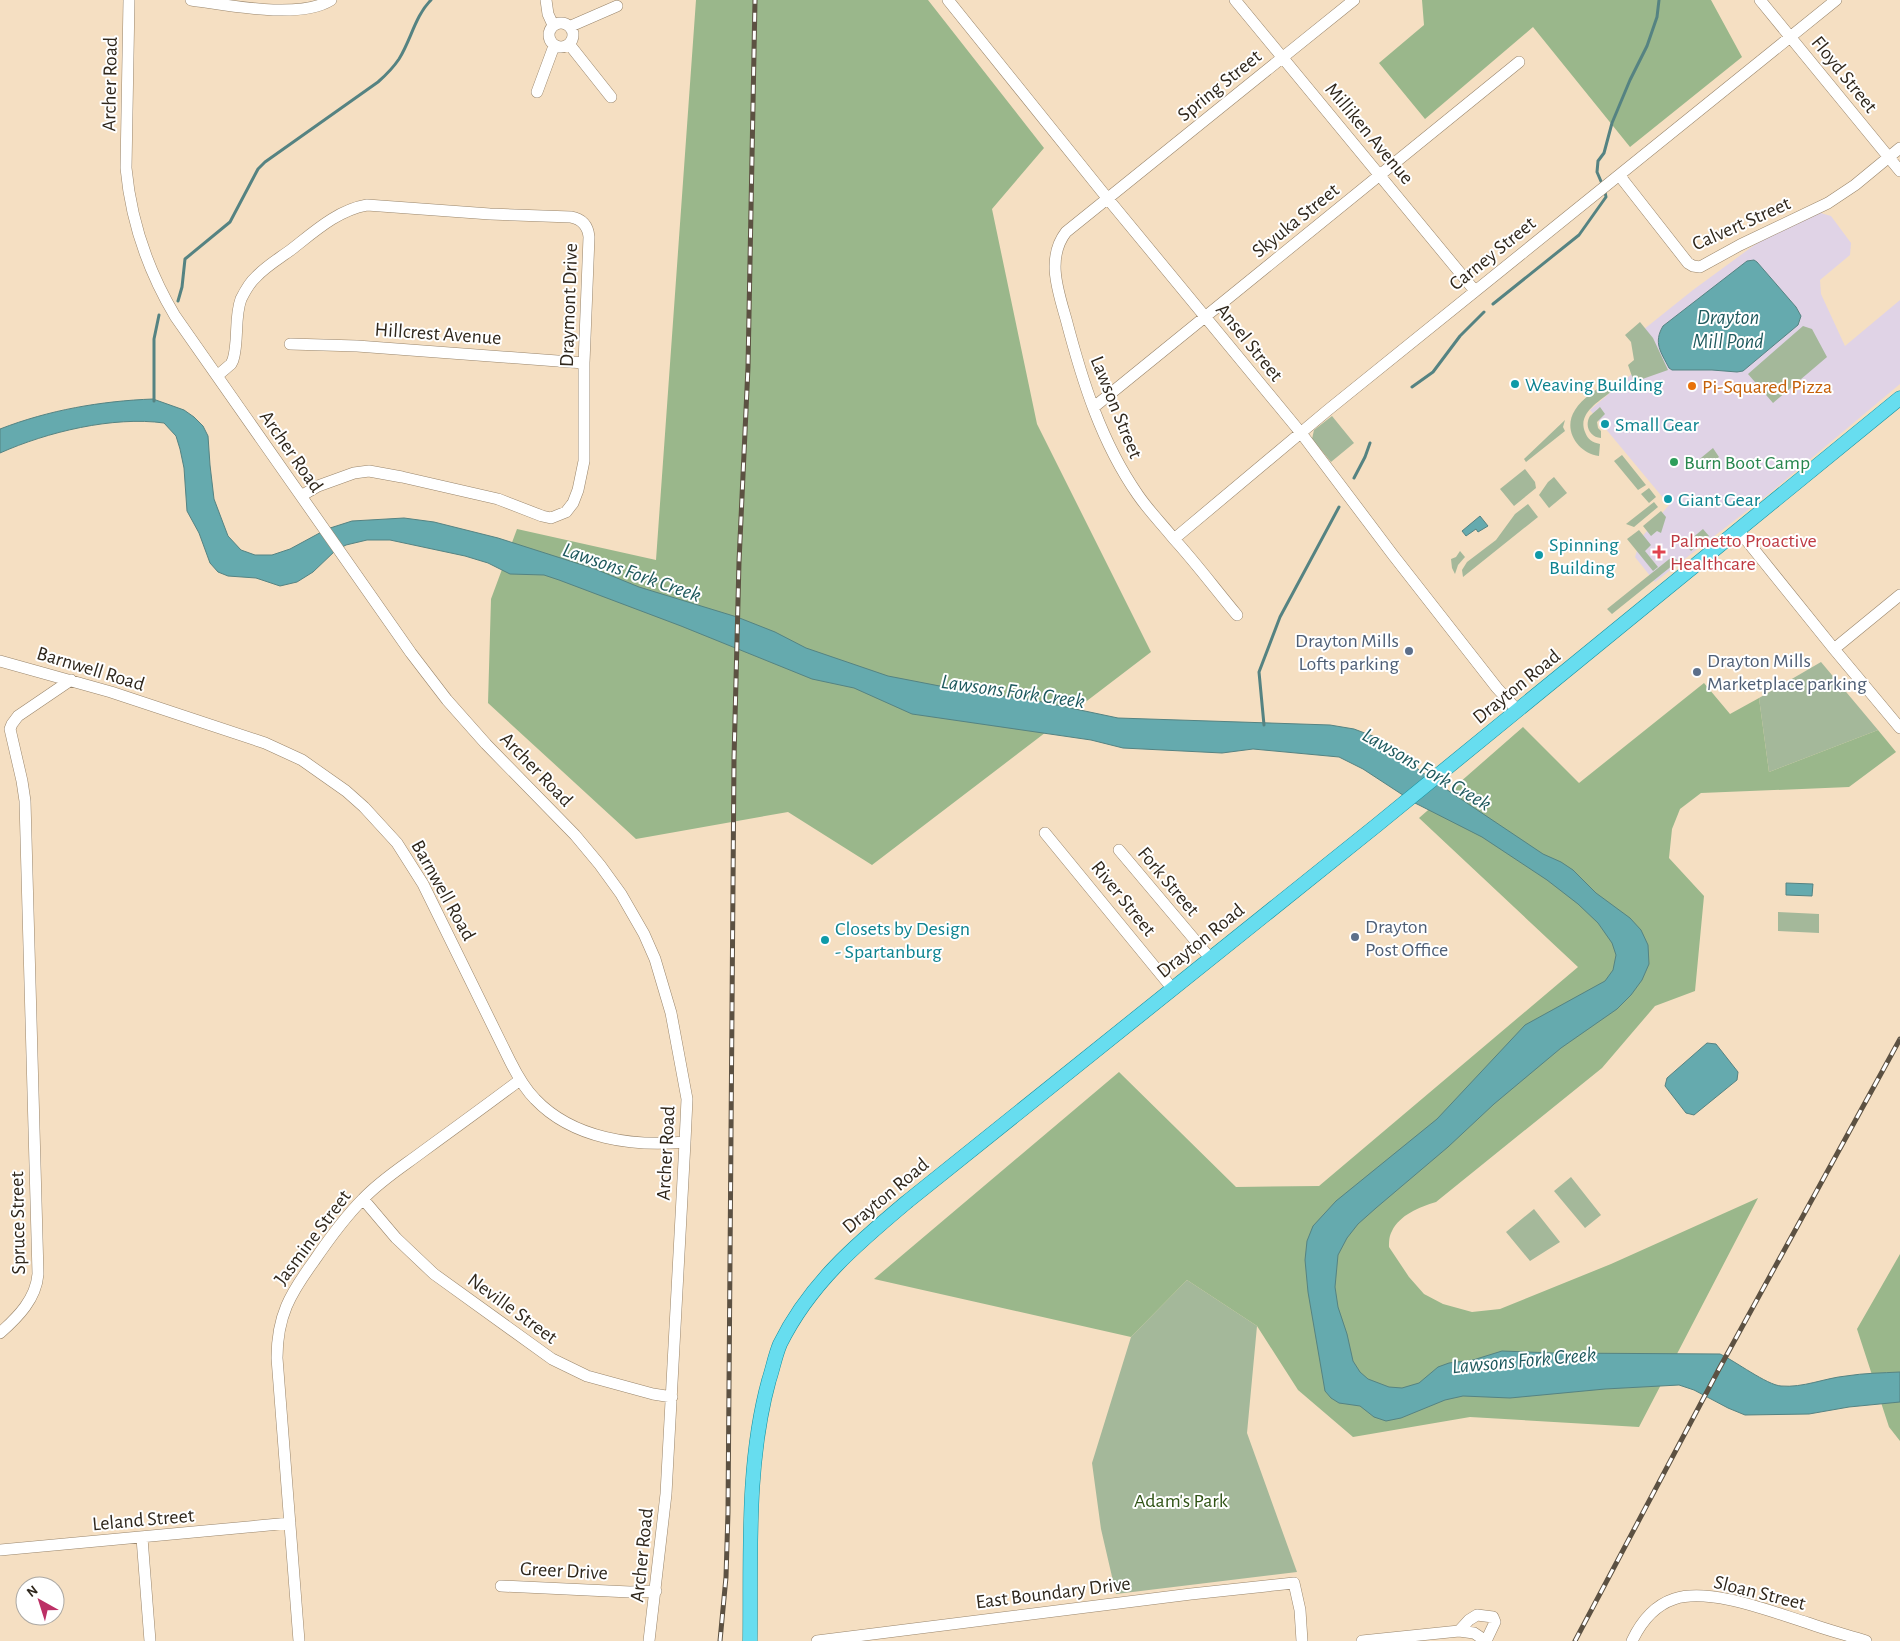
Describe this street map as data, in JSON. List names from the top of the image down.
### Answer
{
  "streets": {
    "main road": ["Drayton Road"],
    "street": [
      "Floyd Street",
      "Archer Road",
      "Spring Street",
      "Milliken Avenue",
      "Skyuka Street",
      "Calvert Street",
      "Carney Street",
      "Draymont Drive",
      "Hillcrest Avenue",
      "Ansel Street",
      "Lawson Street",
      "Barnwell Road",
      "Fork Street",
      "River Street",
      "Spruce Street",
      "Jasmine Street",
      "Neville Street",
      "Leland Street",
      "Greer Drive",
      "East Boundary Drive",
      "Sloan Street"
    ]
  },
  "crossings": [
    ["Floyd Street", "Calvert Street"],
    ["Floyd Street", "Carney Street"],
    ["Archer Road", "Draymont Drive"],
    ["Archer Road", "Barnwell Road"],
    ["Archer Road", "Neville Street"],
    ["Archer Road", "Greer Drive"],
    ["Spring Street", "Milliken Avenue"],
    ["Spring Street", "Ansel Street"],
    ["Spring Street", "Lawson Street"],
    ["Milliken Avenue", "Skyuka Street"],
    ["Milliken Avenue", "Carney Street"],
    ["Skyuka Street", "Ansel Street"],
    ["Skyuka Street", "Lawson Street"],
    ["Calvert Street", "Carney Street"],
    ["Carney Street", "Ansel Street"],
    ["Carney Street", "Lawson Street"],
    ["Draymont Drive", "Hillcrest Avenue"],
    ["Ansel Street", "Lawson Street"],
    ["Ansel Street", "Drayton Road"],
    ["Barnwell Road", "Spruce Street"],
    ["Barnwell Road", "Jasmine Street"],
    ["Drayton Road", "Fork Street"],
    ["Drayton Road", "River Street"],
    ["Jasmine Street", "Neville Street"],
    ["Jasmine Street", "Leland Street"]
  ],
  "water": ["Drayton Mill Pond", "Lawsons Fork Creek"],
  "parks": ["Adam's Park"],
  "places": {
    "other": [
      "Weaving Building",
      "Pi-Squared Pizza",
      "Small Gear",
      "Burn Boot Camp",
      "Giant Gear",
      "Spinning Building",
      "Drayton Mills Lofts parking",
      "Drayton Mills Marketplace parking",
      "Drayton Post Office",
      "Closets by Design - Spartanburg"
    ],
    "health": ["Palmetto Proactive Healthcare"]
  },
  "north": "top left"
}
